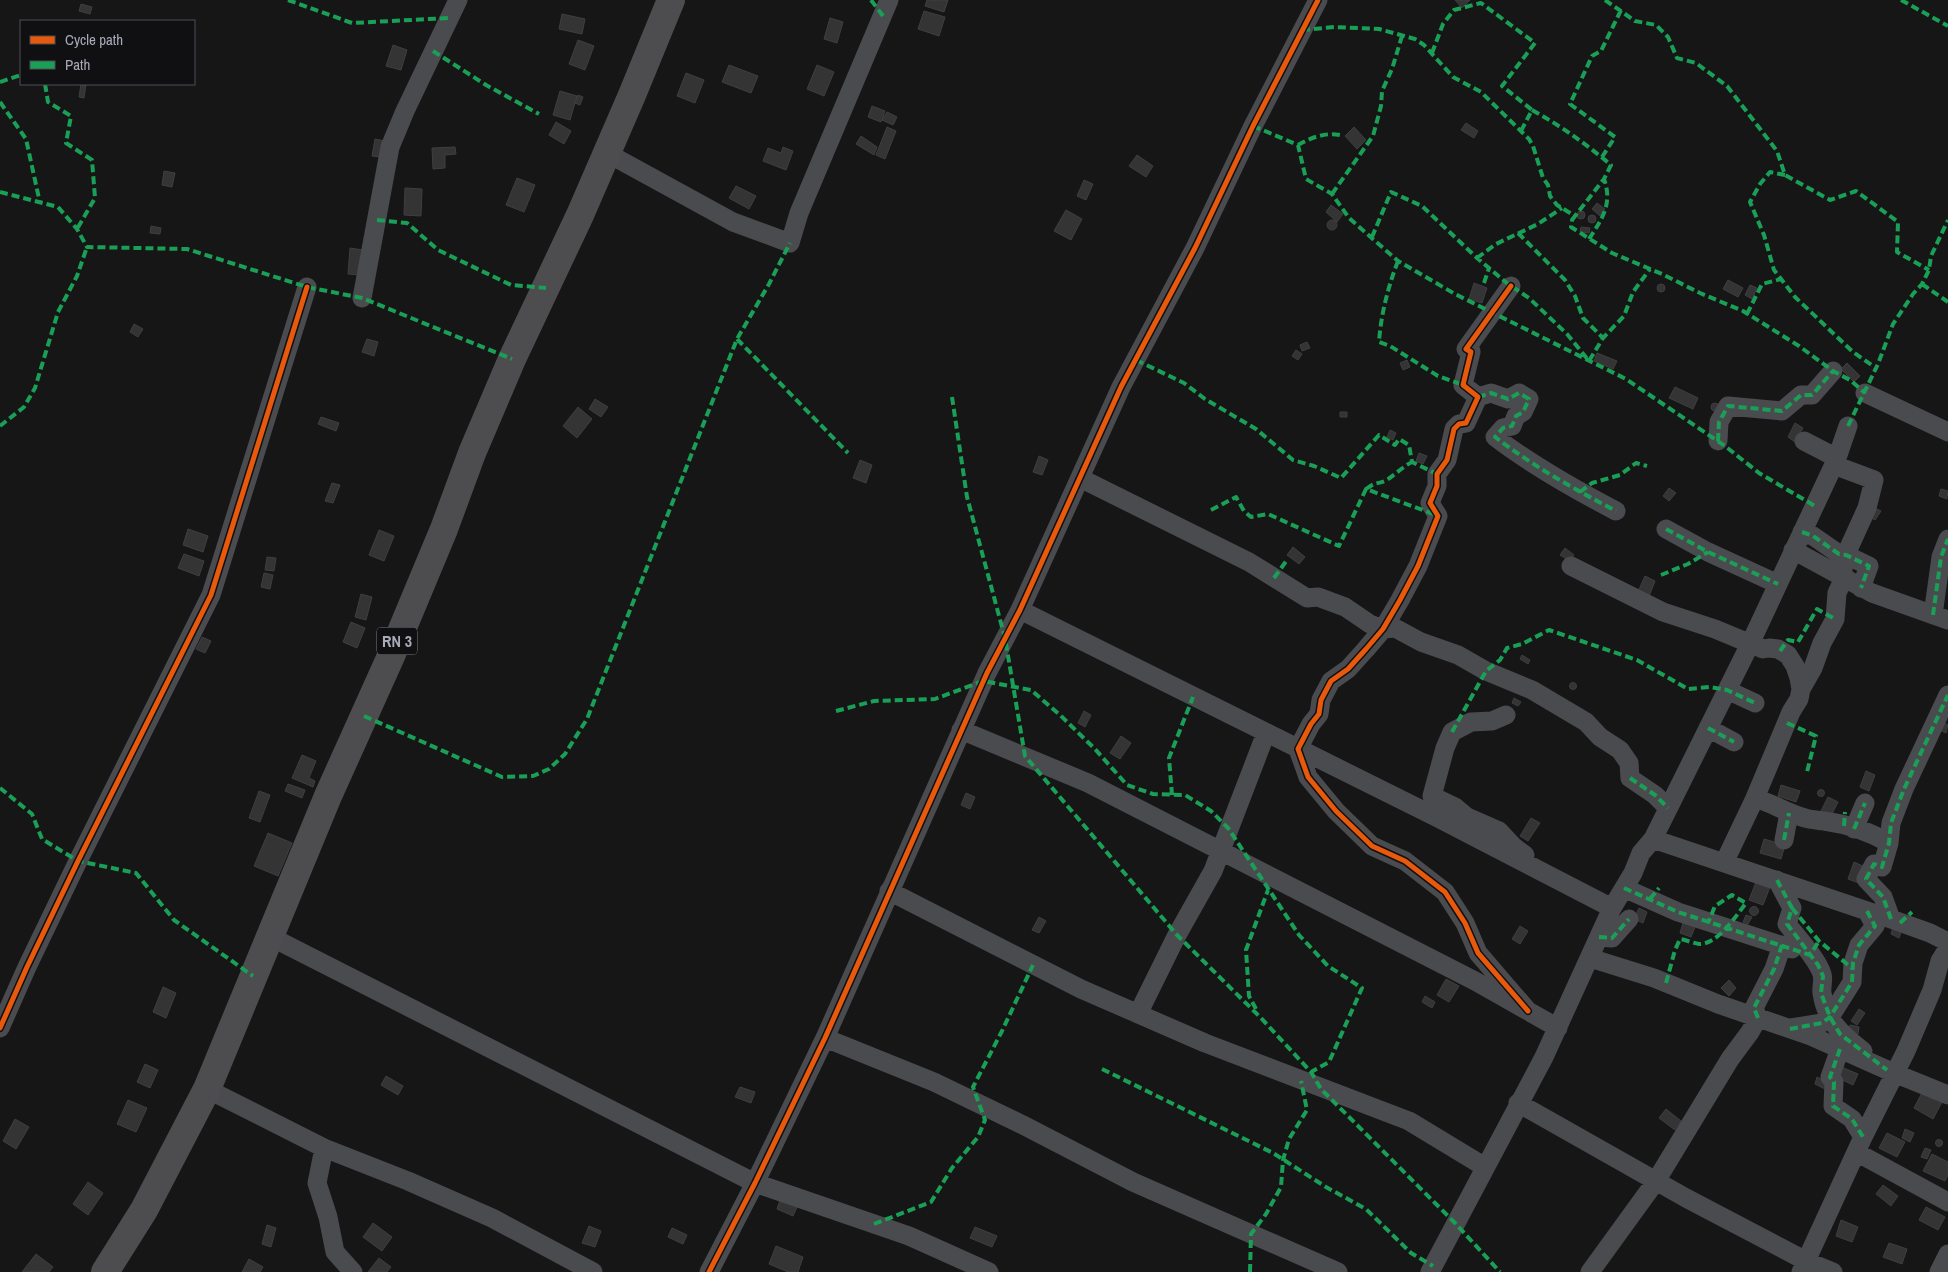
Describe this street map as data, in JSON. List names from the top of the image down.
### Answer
{
  "streets": {
    "highway": ["RN 3"]
  },
  "legend": ["Cycle path", "Path"]
}
